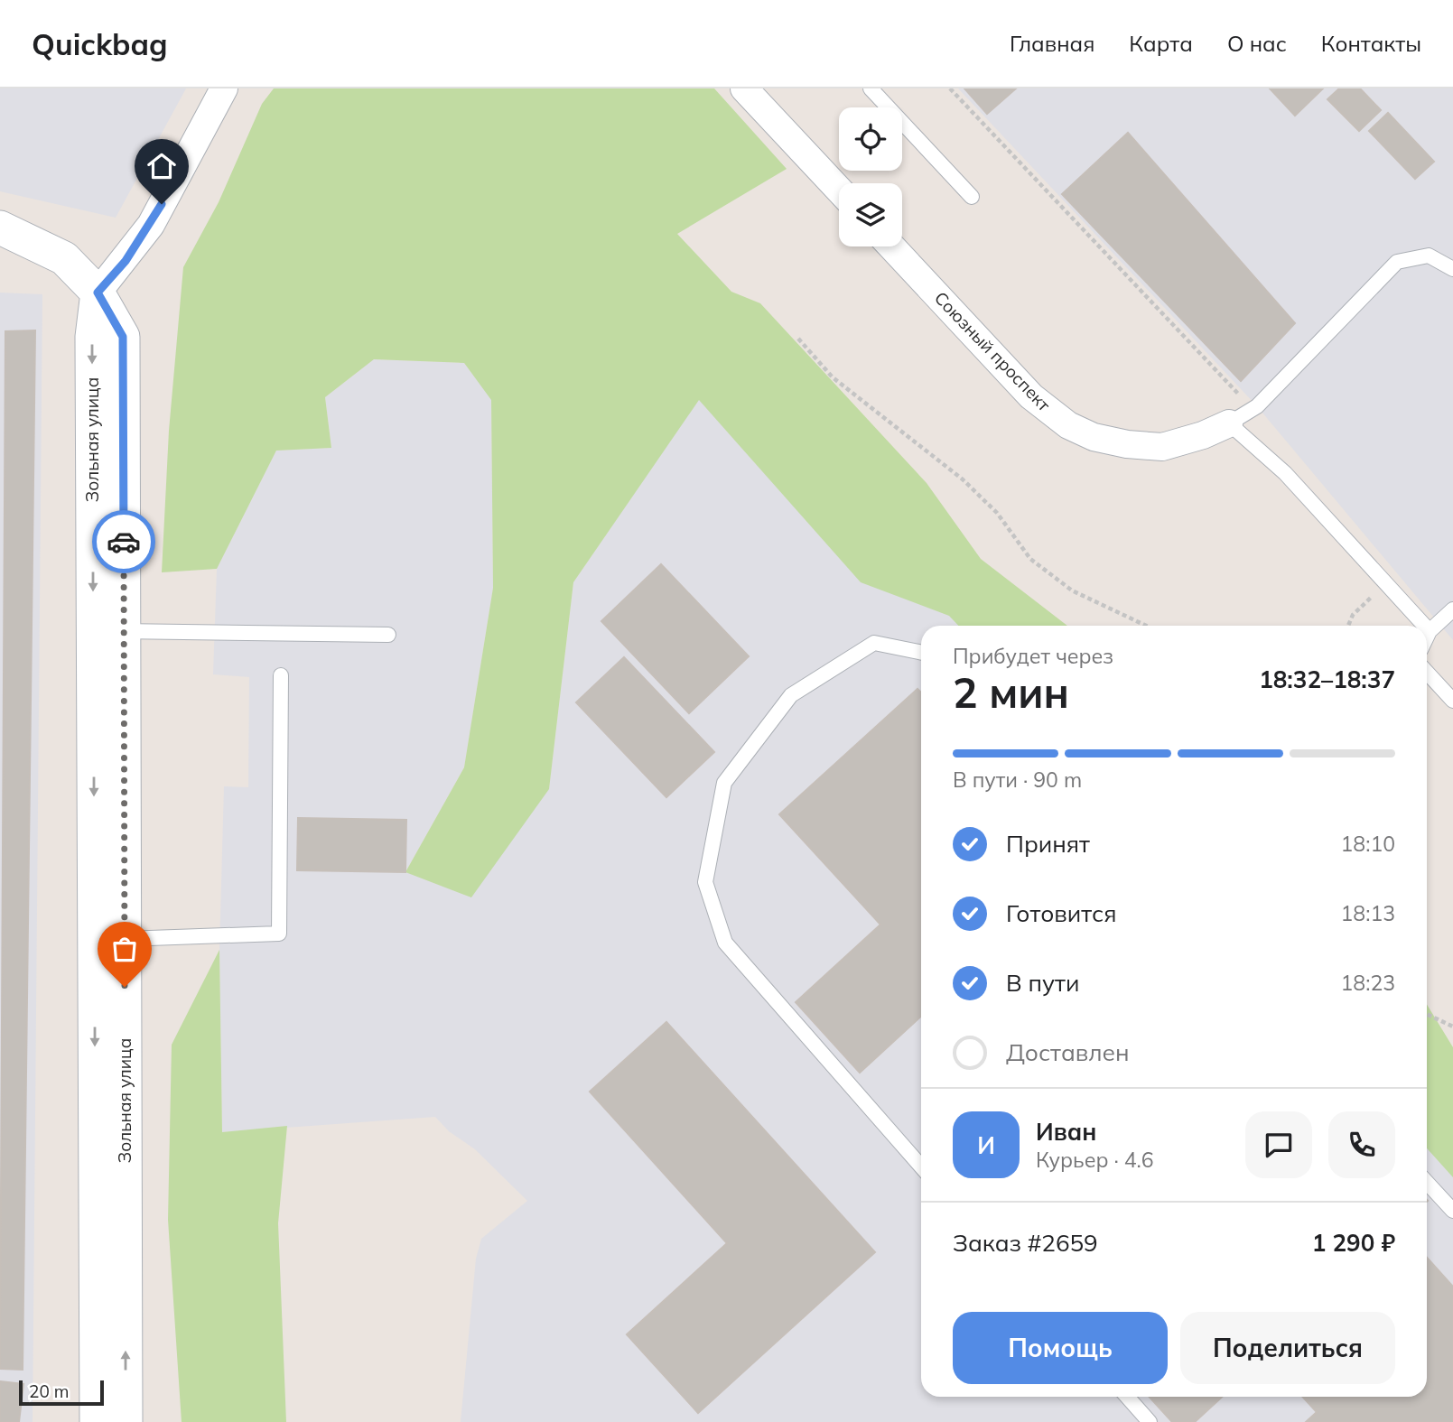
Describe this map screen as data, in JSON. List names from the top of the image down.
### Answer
{
  "streets": {
    "street": ["Союзный проспект", "Зольная улица"]
  },
  "scale_bar": "20 m",
  "page": {
    "header": "Quickbag",
    "nav": [
      "Главная",
      "Карта",
      "О нас",
      "Контакты"
    ],
    "heading": ["2 мин", "Прибудет через", "18:32–18:37"],
    "panel": [
      "Иван",
      "Курьер · 4.6",
      "Заказ #2659",
      "1 290 ₽"
    ],
    "bar": "В пути · 90 m",
    "list": [
      ["Принят", "18:10"],
      ["Готовится", "18:13"],
      ["В пути", "18:23"],
      "Доставлен"
    ],
    "round": "И",
    "buttons": ["Помощь", "Поделиться"],
    "scale": "20 m"
  }
}
